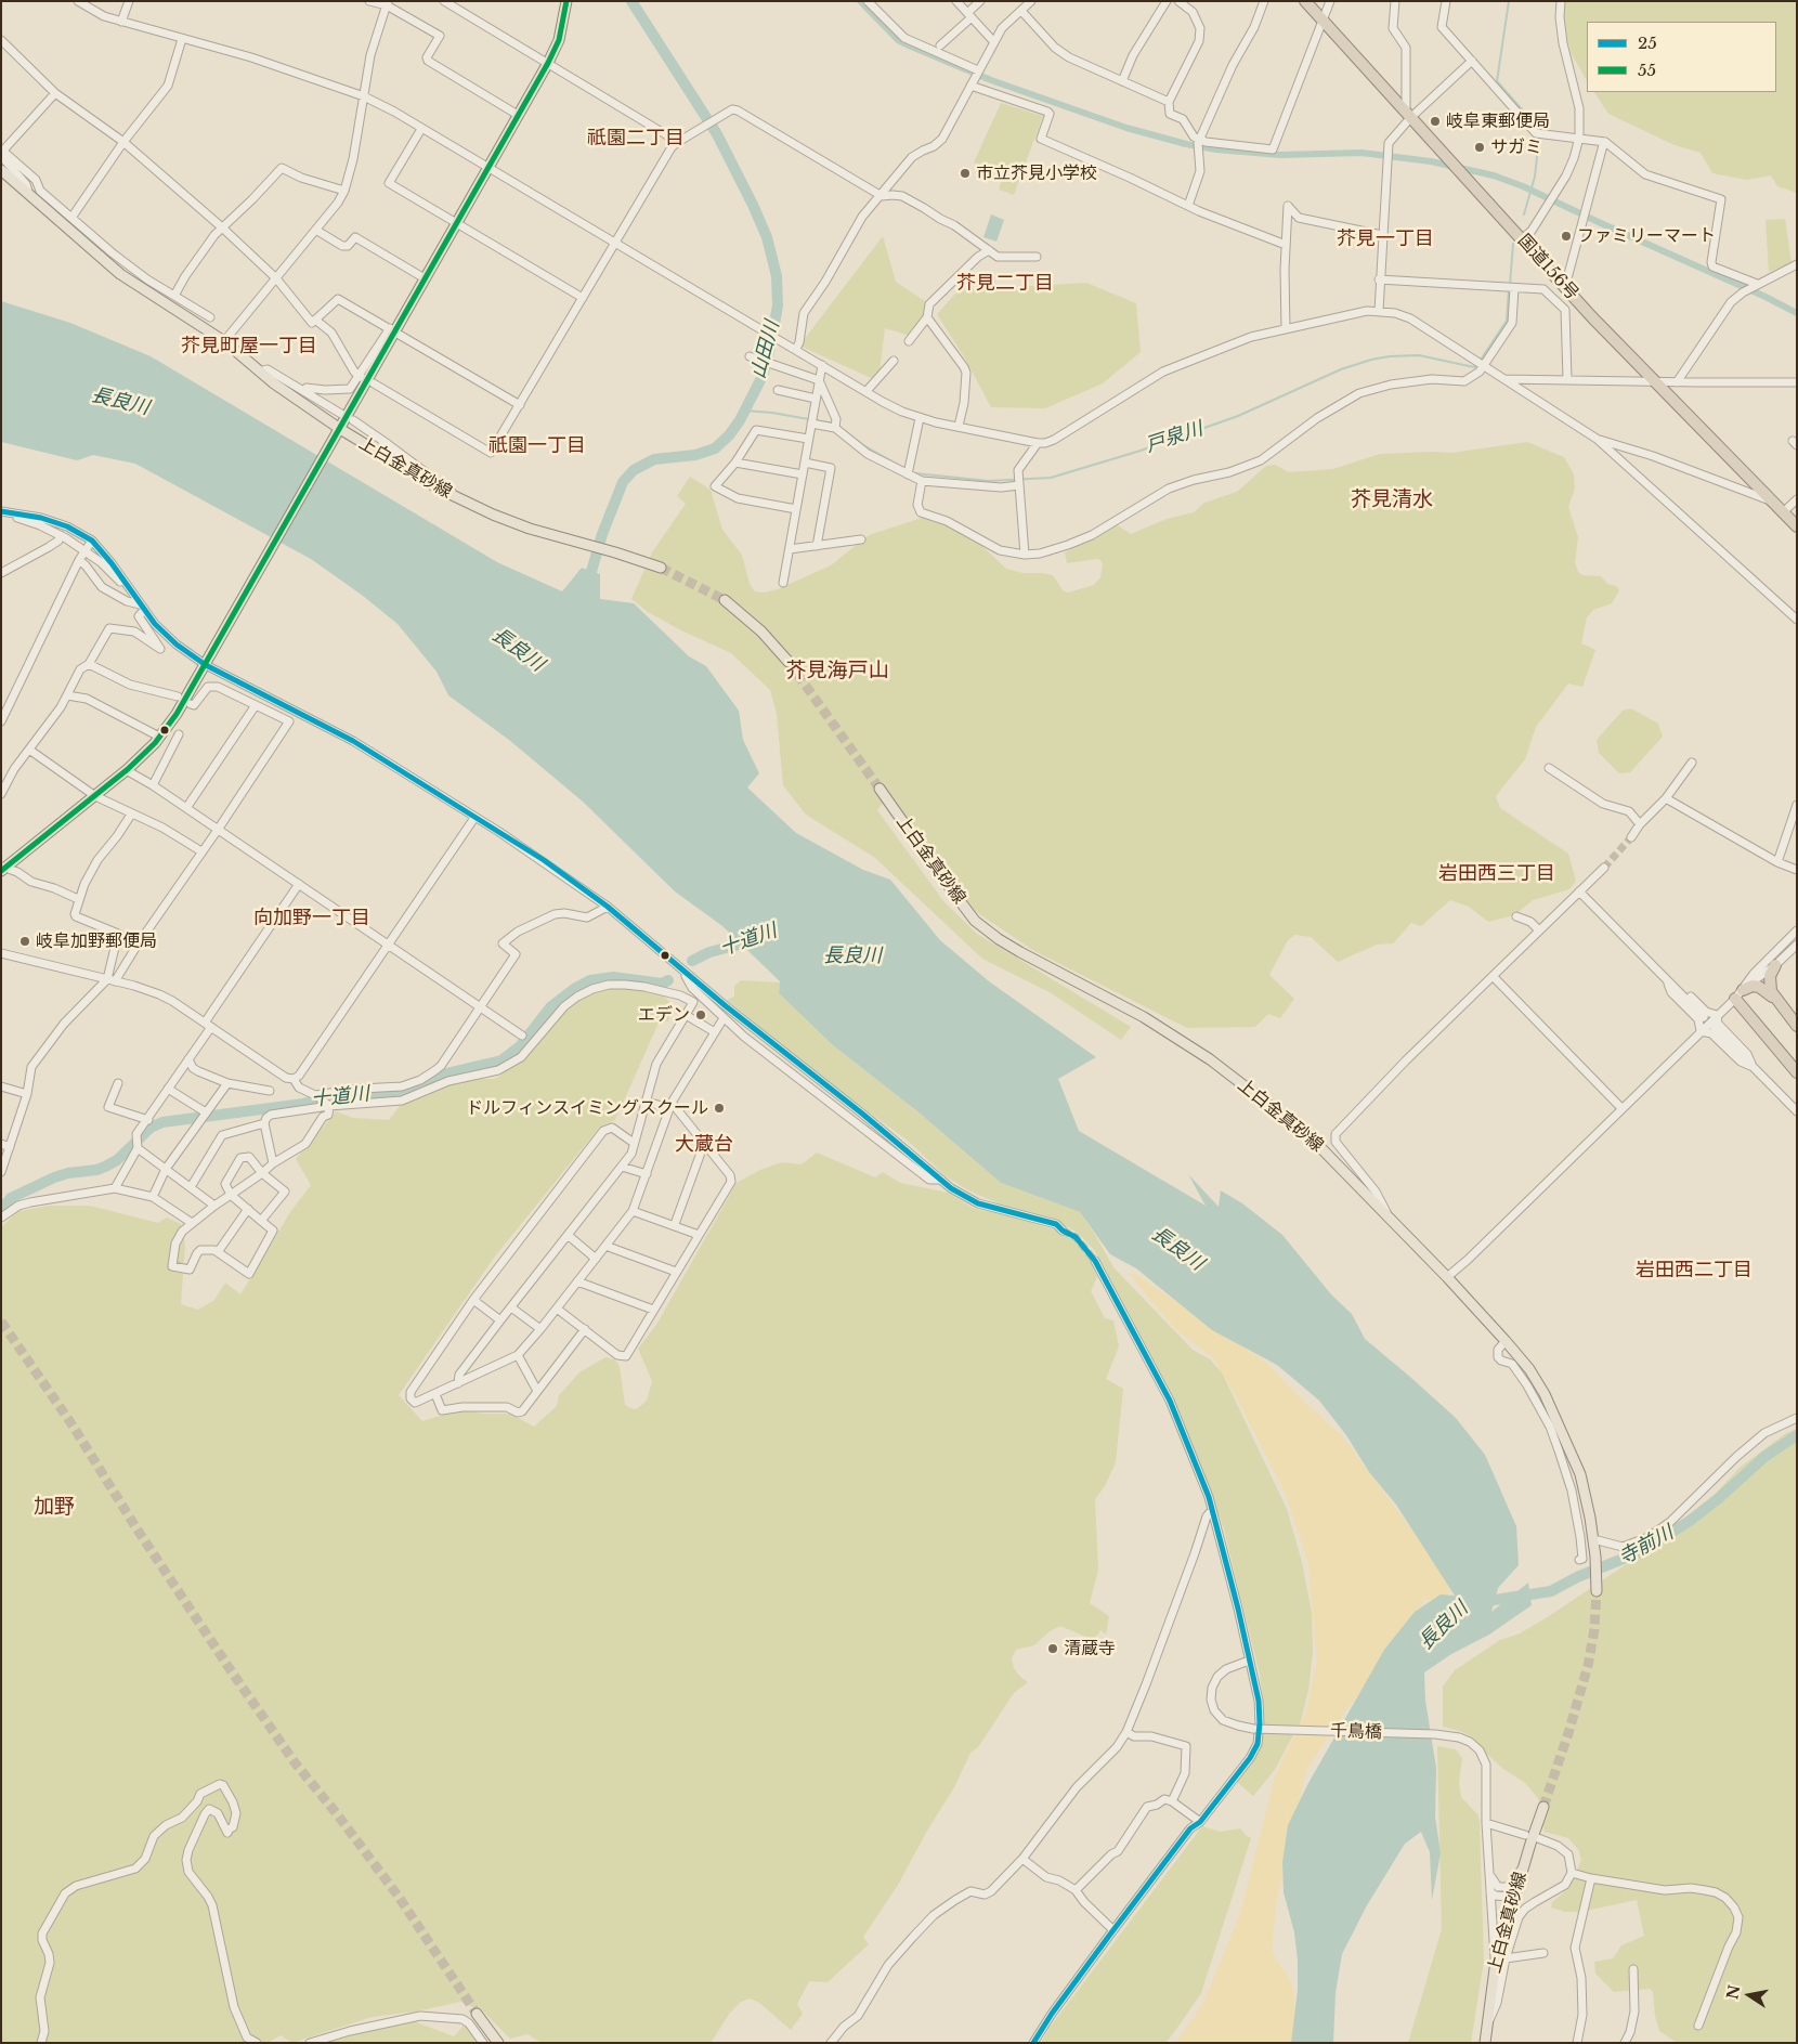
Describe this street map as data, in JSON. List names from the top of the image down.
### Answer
{
  "streets": {
    "highway": ["国道156号"],
    "main road": ["上白金真砂線"],
    "street": ["千鳥橋"]
  },
  "districts": [
    "祇園二丁目",
    "芥見一丁目",
    "芥見二丁目",
    "芥見町屋一丁目",
    "祇園一丁目",
    "芥見清水",
    "芥見海戸山",
    "岩田西三丁目",
    "向加野一丁目",
    "大蔵台",
    "岩田西二丁目",
    "加野"
  ],
  "water": [
    "山田川",
    "長良川",
    "戸泉川",
    "十道川",
    "寺前川"
  ],
  "places": [
    "岐阜東郵便局",
    "サガミ",
    "市立芥見小学校",
    "ファミリーマート",
    "岐阜加野郵便局",
    "エデン",
    "ドルフィンスイミングスクール",
    "清蔵寺"
  ],
  "lines": ["transit line 55", "transit line 25"],
  "legend": ["25", "55"],
  "north": "left"
}
